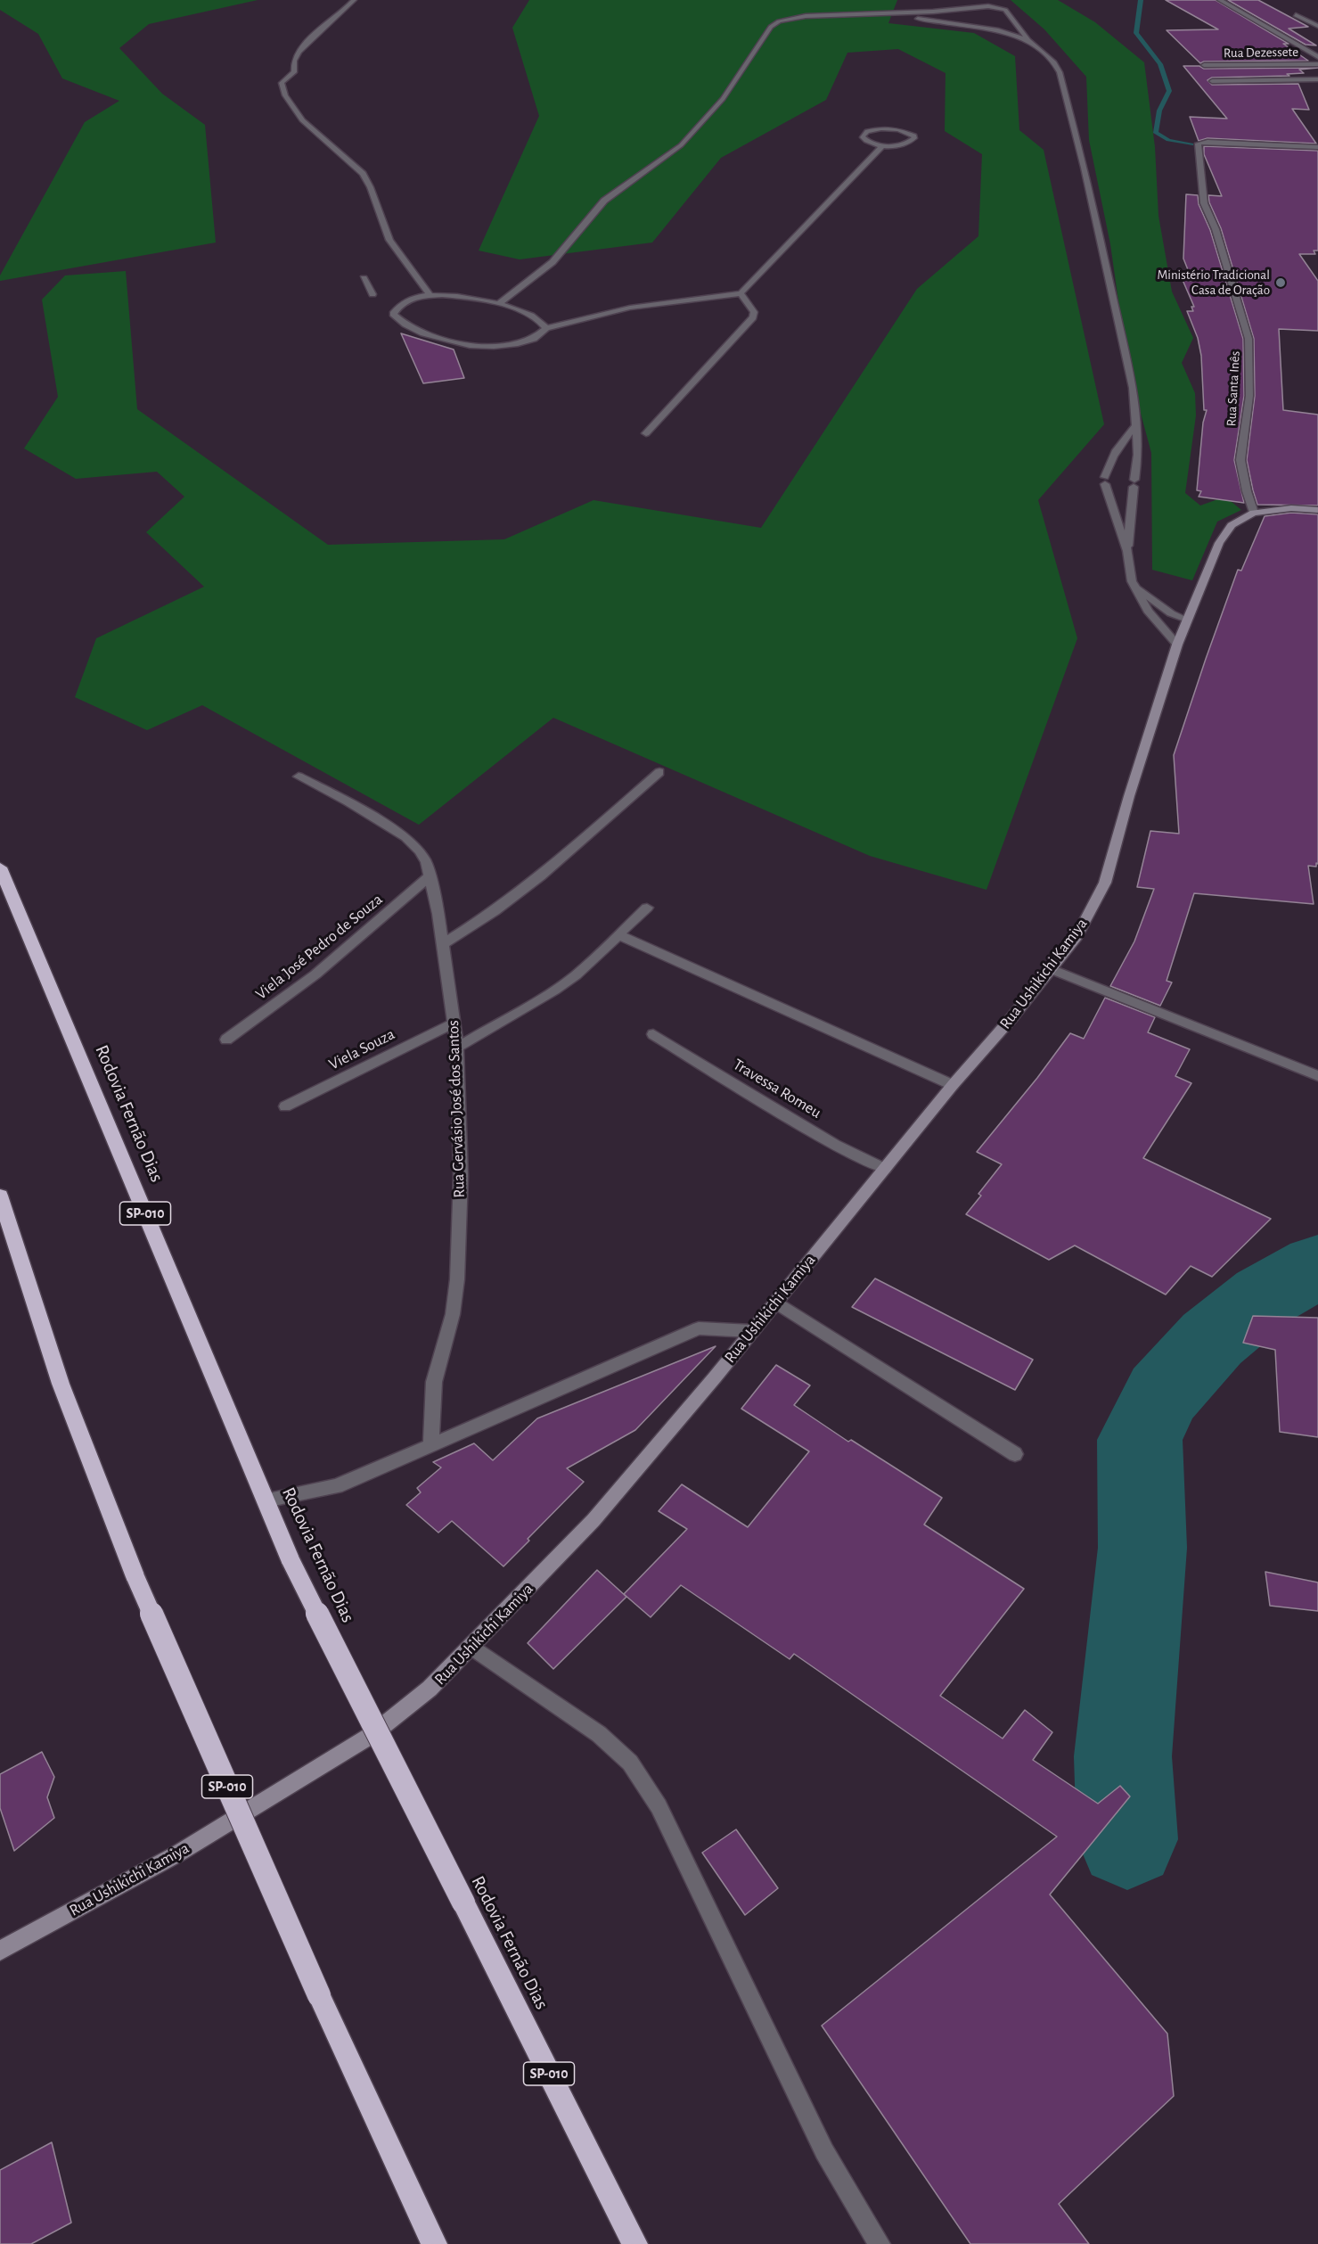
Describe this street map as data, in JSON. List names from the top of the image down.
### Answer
{
  "streets": {
    "highway": ["Rodovia Fernão Dias", "SP-010"],
    "main road": ["Rua Ushikichi Kamiya"],
    "street": [
      "Rua Dezessete",
      "Rua Santa Inês",
      "Viela José Pedro de Souza",
      "Viela Souza",
      "Travessa Romeu",
      "Rua Gervásio José dos Santos"
    ]
  },
  "crossings": [
    ["Rua Santa Inês", "Rua Ushikichi Kamiya"],
    ["Viela José Pedro de Souza", "Rua Gervásio José dos Santos"],
    ["Rua Ushikichi Kamiya", "Travessa Romeu"],
    ["Viela Souza", "Rua Gervásio José dos Santos"]
  ],
  "places": ["Ministério Tradicional Casa de Oração"]
}
